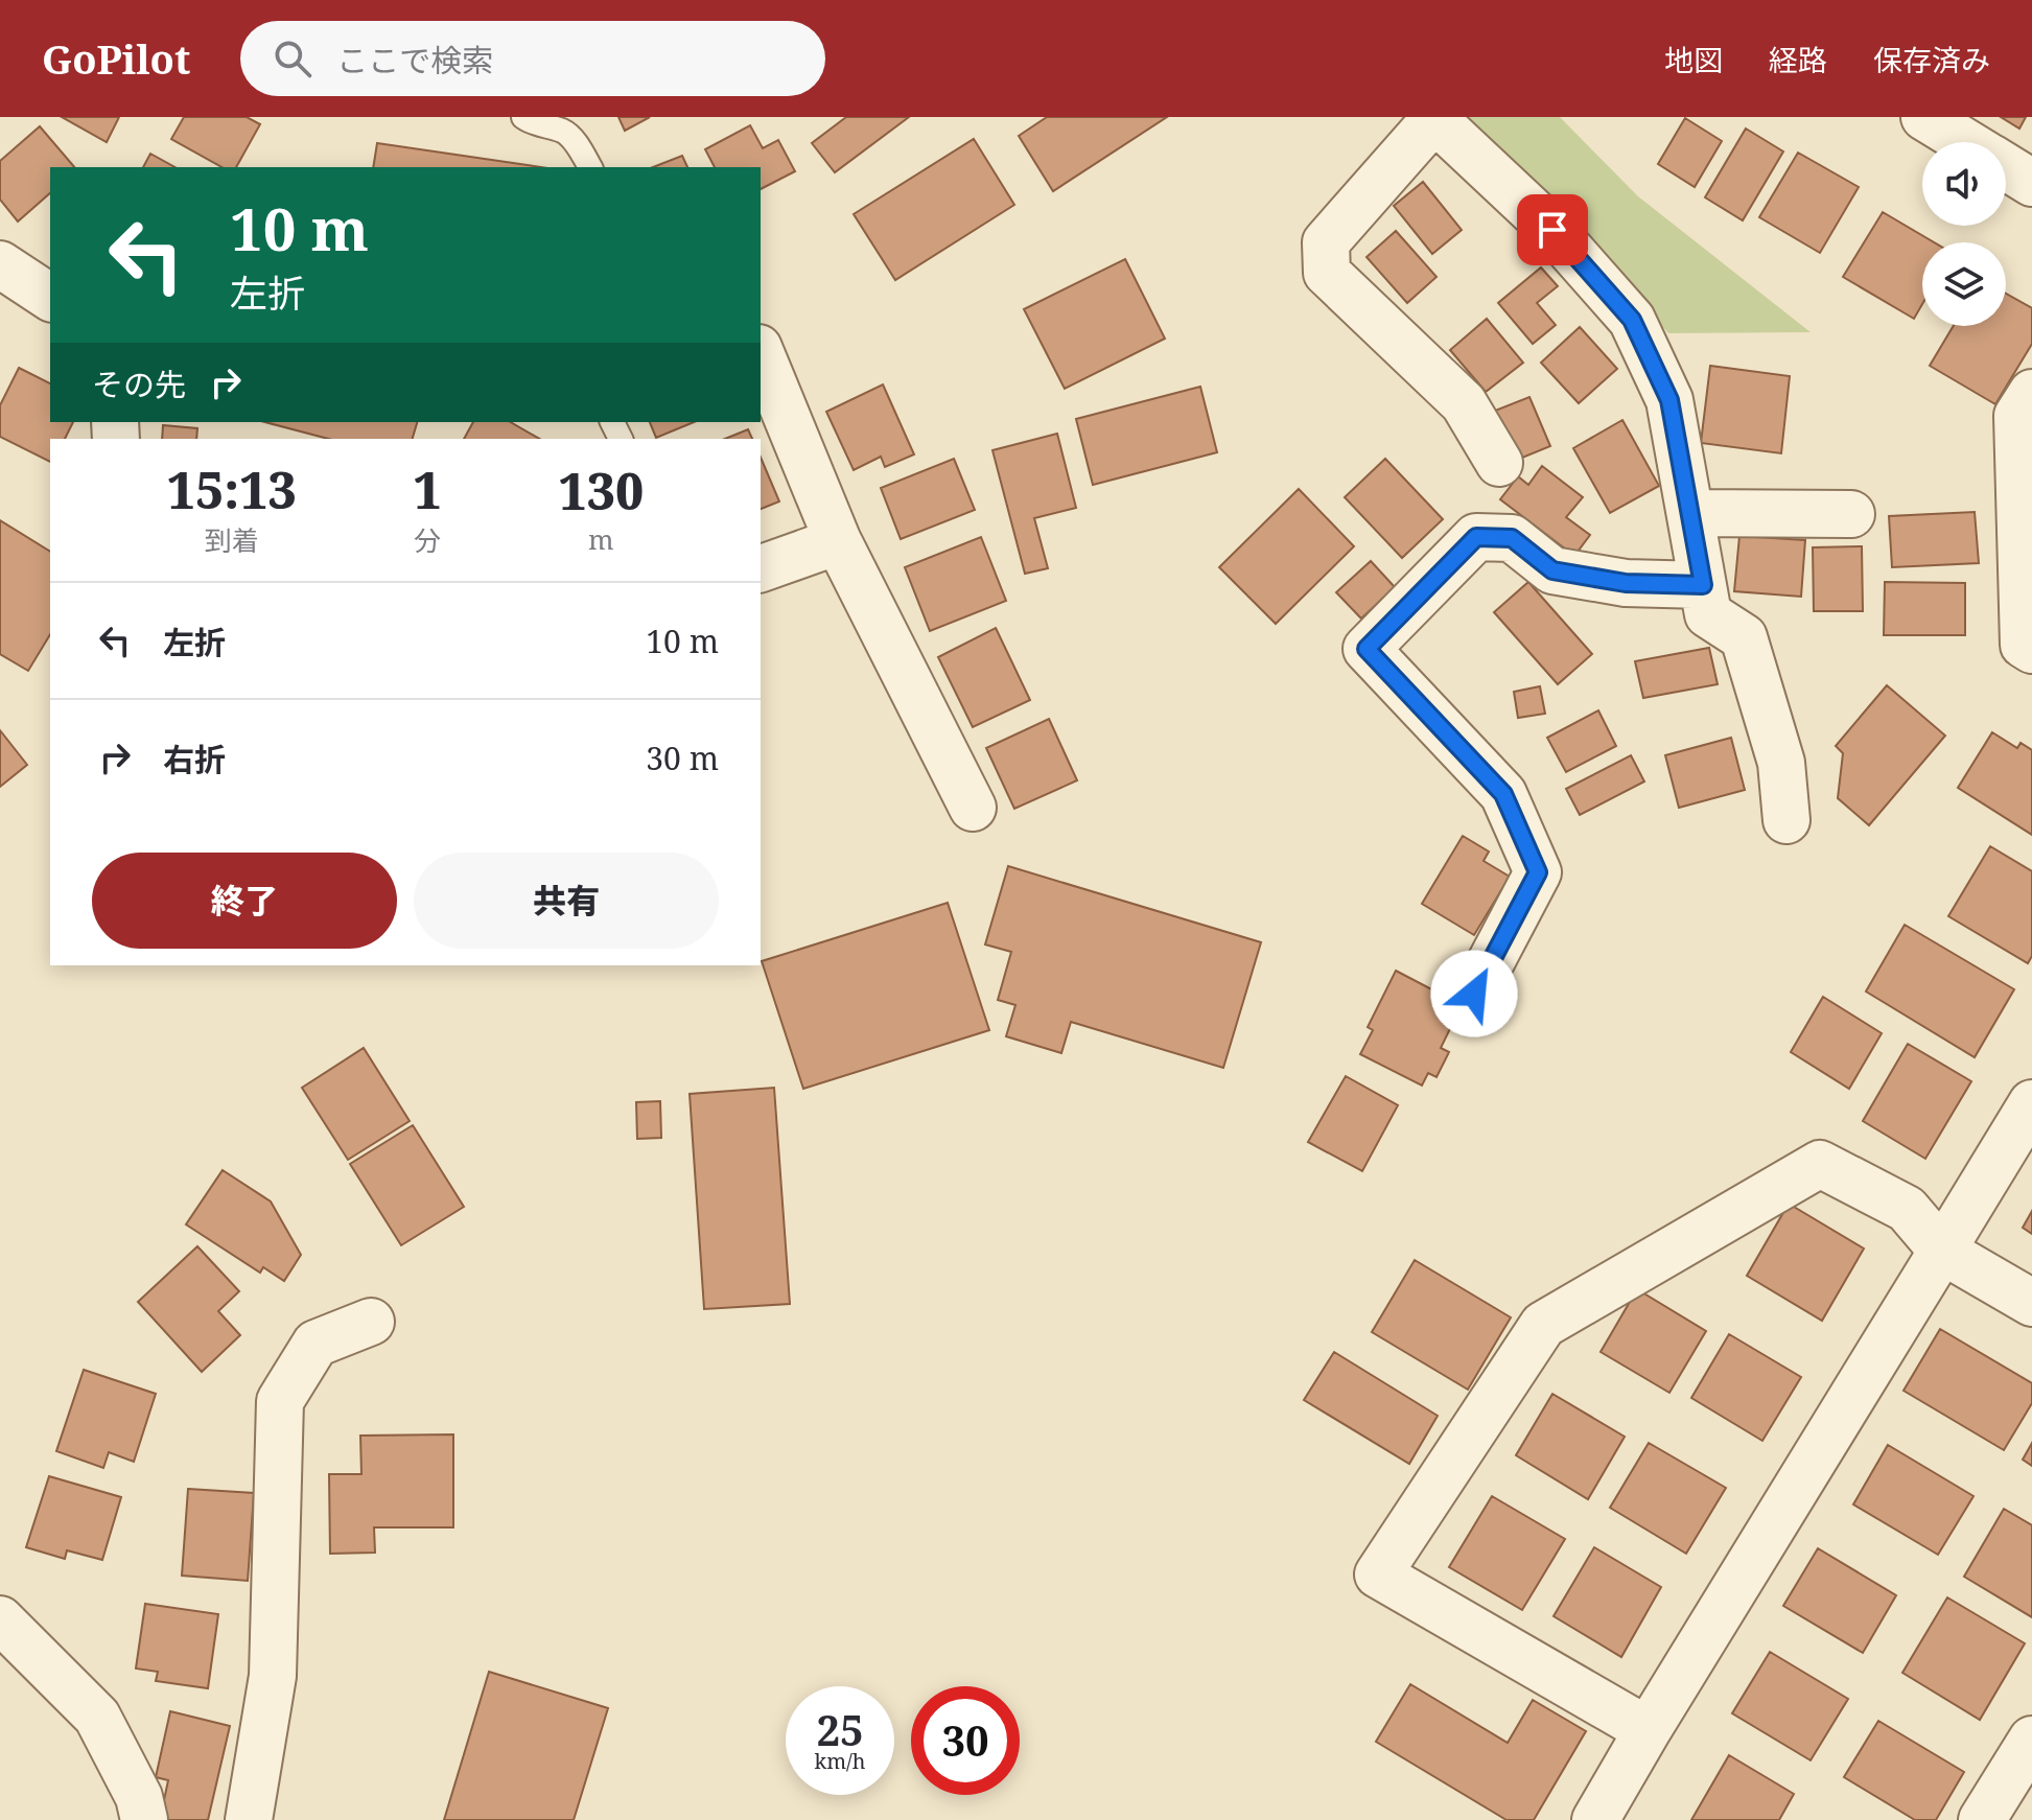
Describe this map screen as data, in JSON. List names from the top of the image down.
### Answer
{
  "page": {
    "header": "GoPilot",
    "search": "ここで検索",
    "nav": ["地図", "経路", "保存済み"],
    "turn": ["10 m", "左折"],
    "then": "その先",
    "eta": [
      "15:13",
      "到着",
      "1",
      "分",
      "130",
      "m"
    ],
    "list": [
      {
        "name": "左折",
        "value": "10 m"
      },
      {
        "name": "右折",
        "value": "30 m"
      }
    ],
    "buttons": ["終了", "共有"],
    "speed": "25 km/h",
    "limit": "30"
  }
}
